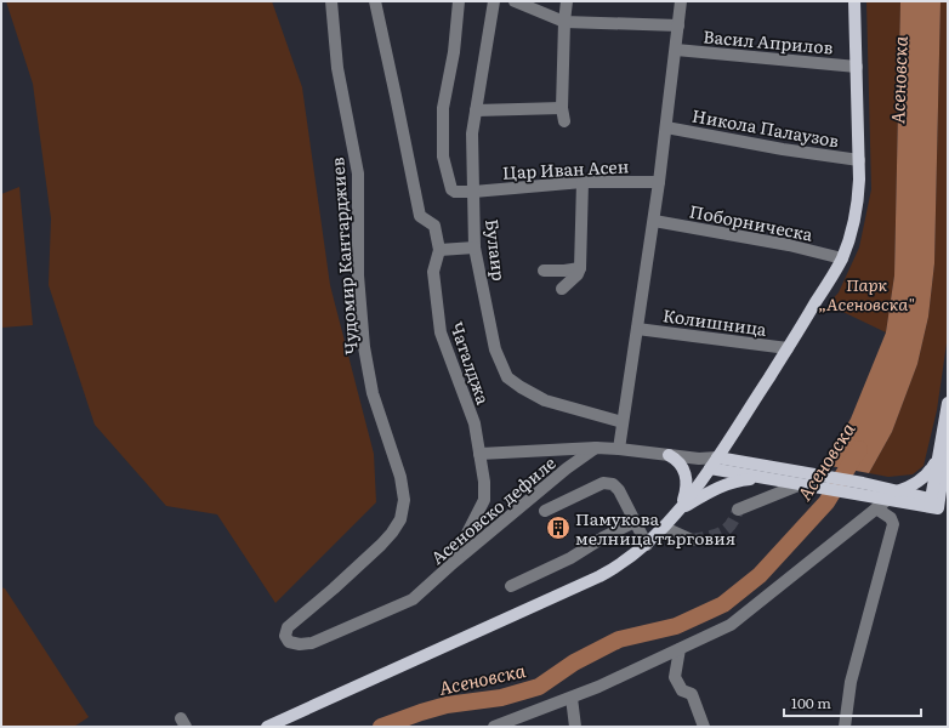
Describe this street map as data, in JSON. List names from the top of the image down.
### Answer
{
  "streets": {
    "street": [
      "Васил Априлов",
      "Никола Палаузов",
      "Цар Иван Асен",
      "Поборническа",
      "Булаир",
      "Чудомир Кантарджиев",
      "Колишница",
      "Чаталджа",
      "Асеновско дефиле"
    ]
  },
  "crossings": [
    ["Цар Иван Асен", "Булаир"],
    ["Чудомир Кантарджиев", "Асеновско дефиле"],
    ["Чаталджа", "Асеновско дефиле"]
  ],
  "water": ["Асеновска"],
  "parks": ["Парк „Асеновска\""],
  "places": {
    "building": ["Памукова мелница търговия"]
  },
  "scale_bar": "100 m"
}
